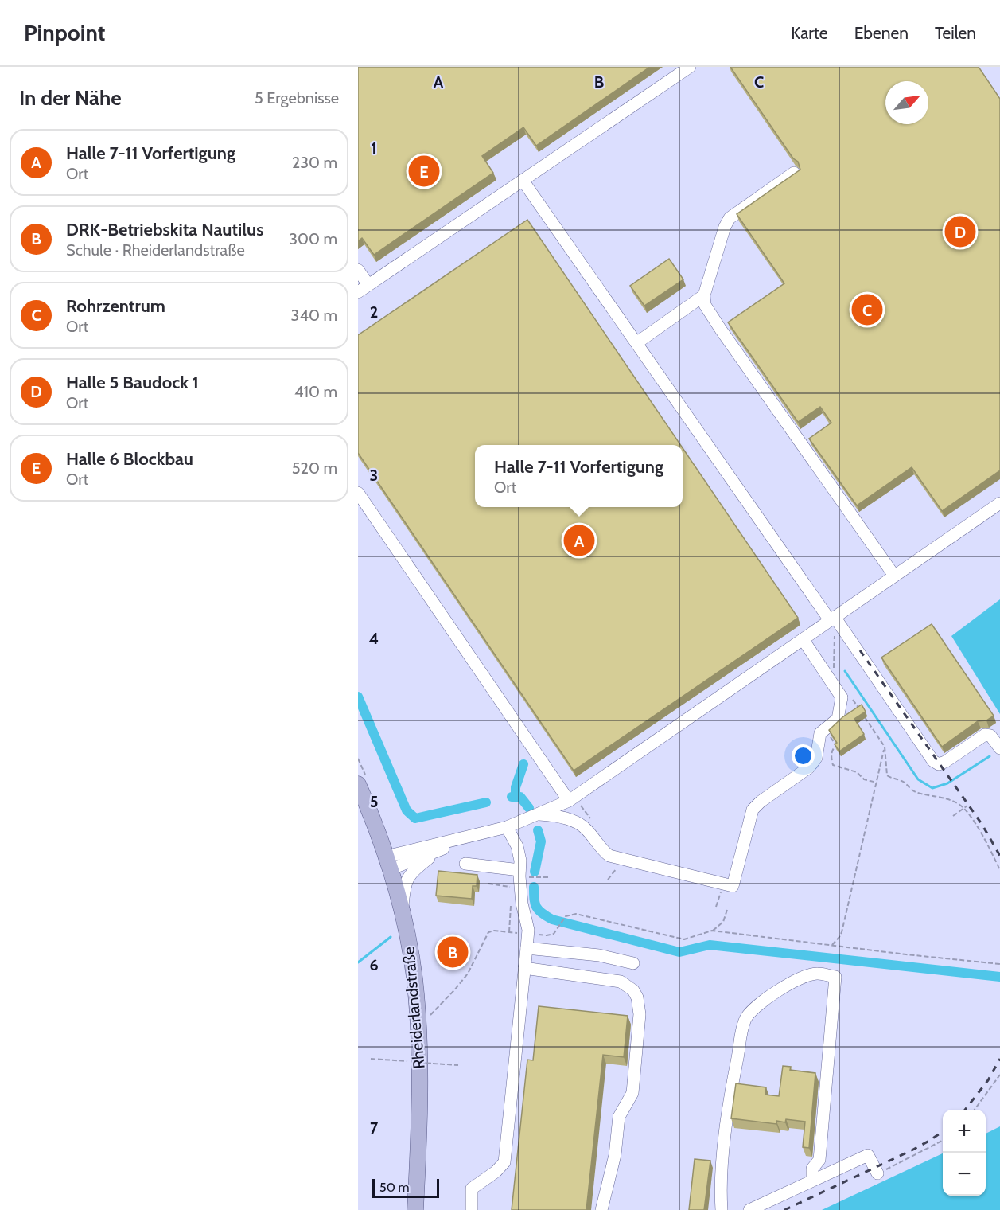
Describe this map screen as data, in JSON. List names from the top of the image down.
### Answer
{
  "streets": {
    "main road": ["Rheiderlandstraße"]
  },
  "scale_bar": "50 m",
  "north": "top right",
  "page": {
    "header": "Pinpoint",
    "nav": ["Karte", "Ebenen", "Teilen"],
    "heading": ["In der Nähe", "5 Ergebnisse"],
    "list": [
      {
        "mark": "A",
        "name": "Halle 7-11 Vorfertigung",
        "note": "Ort",
        "value": "230 m"
      },
      {
        "mark": "B",
        "name": "DRK-Betriebskita Nautilus",
        "note": "Schule · Rheiderlandstraße",
        "value": "300 m"
      },
      {
        "mark": "C",
        "name": "Rohrzentrum",
        "note": "Ort",
        "value": "340 m"
      },
      {
        "mark": "D",
        "name": "Halle 5 Baudock 1",
        "note": "Ort",
        "value": "410 m"
      },
      {
        "mark": "E",
        "name": "Halle 6 Blockbau",
        "note": "Ort",
        "value": "520 m"
      }
    ],
    "pins": [
      "E",
      "D",
      "C",
      "A",
      "B"
    ],
    "popup": ["Halle 7-11 Vorfertigung", "Ort"],
    "map_buttons": ["+", "−"],
    "scale": "50 m"
  },
  "grid": {
    "columns": ["A", "B", "C"],
    "rows": [
      "1",
      "2",
      "3",
      "4",
      "5",
      "6",
      "7"
    ]
  }
}
